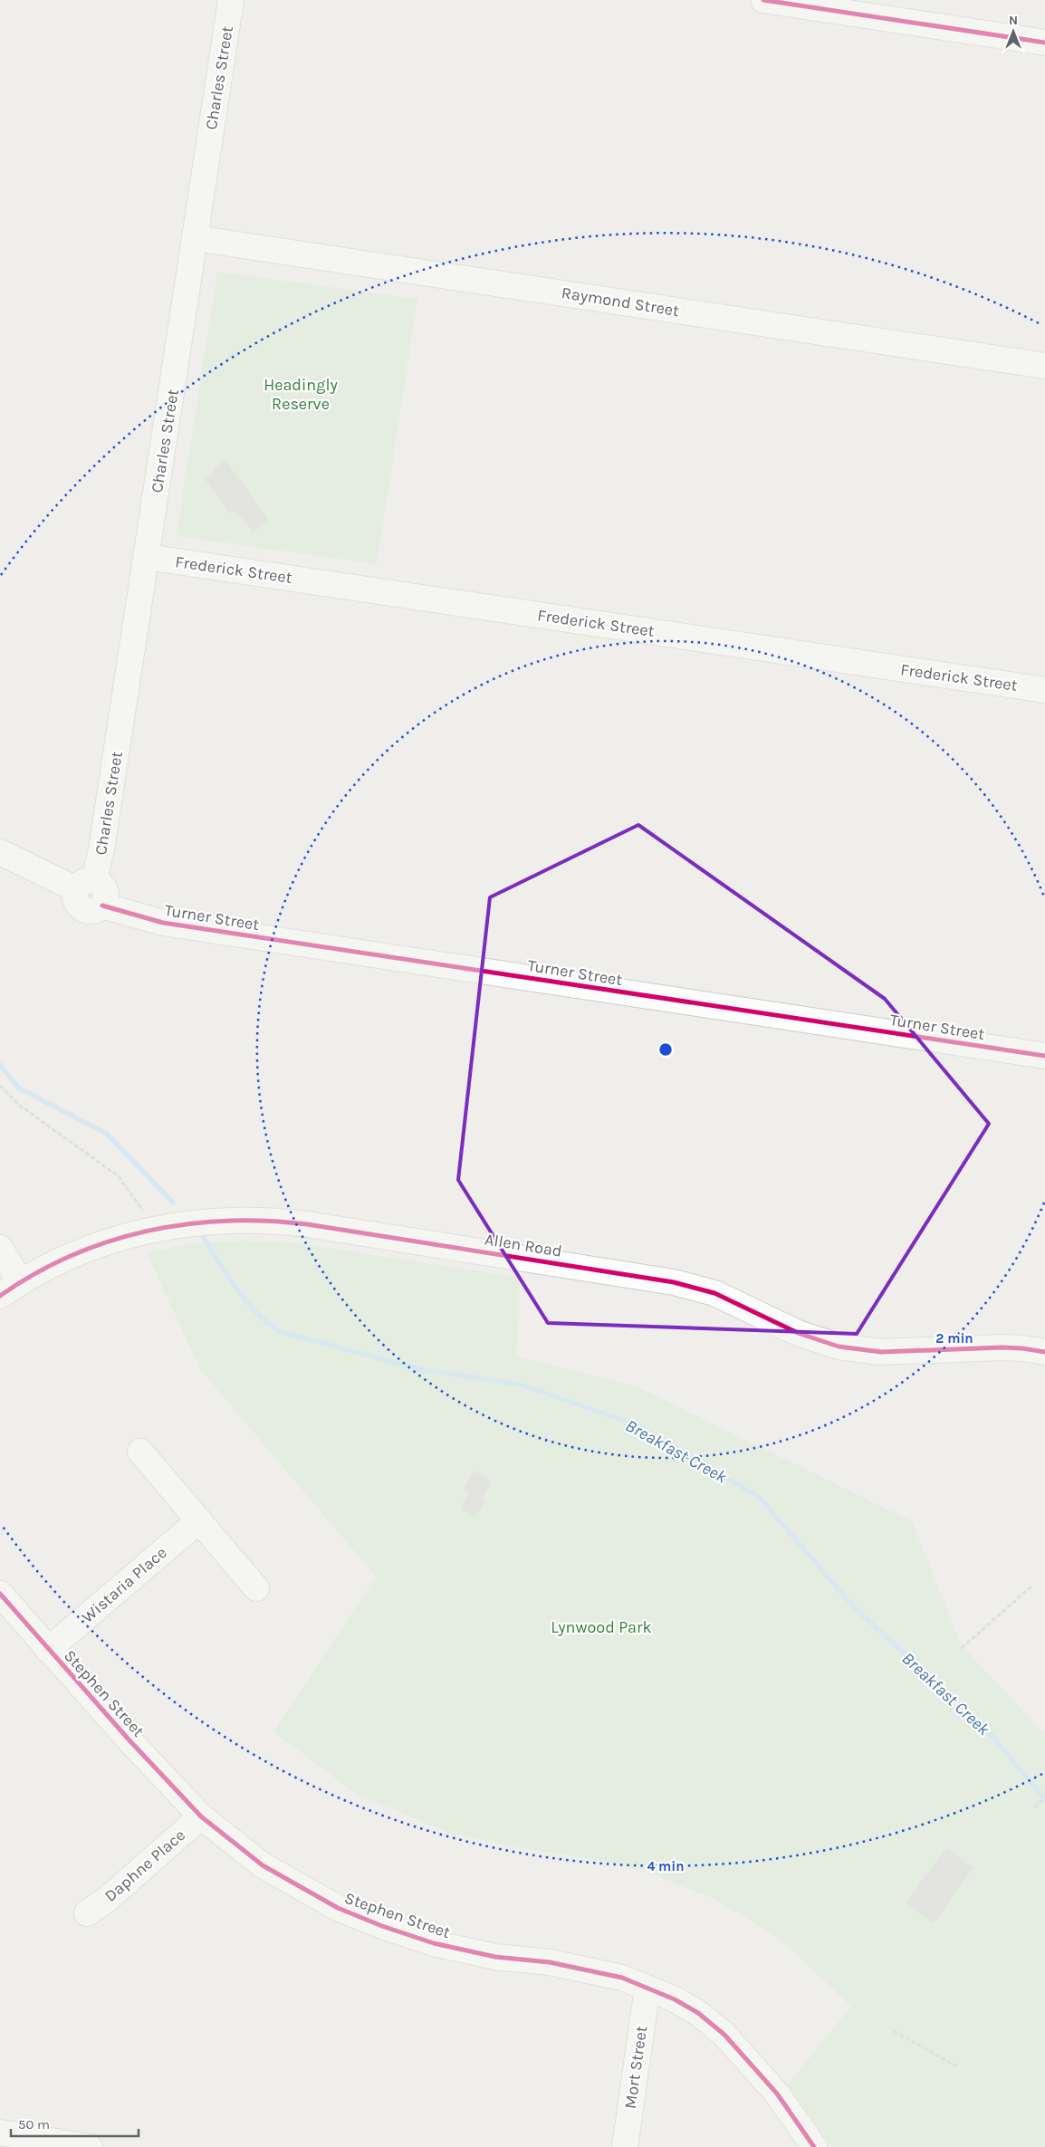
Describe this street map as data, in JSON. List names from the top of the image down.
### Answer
{
  "streets": {
    "street": [
      "Charles Street",
      "Raymond Street",
      "Frederick Street",
      "Turner Street",
      "Allen Road",
      "Wistaria Place",
      "Stephen Street",
      "Daphne Place",
      "Mort Street"
    ]
  },
  "crossings": [
    ["Charles Street", "Raymond Street"],
    ["Charles Street", "Frederick Street"],
    ["Charles Street", "Turner Street"],
    ["Wistaria Place", "Stephen Street"],
    ["Stephen Street", "Daphne Place"],
    ["Stephen Street", "Mort Street"]
  ],
  "water": ["Breakfast Creek"],
  "parks": ["Headingly Reserve", "Lynwood Park"],
  "scale_bar": "50 m",
  "north": "top",
  "rings": ["2 min", "4 min"]
}
